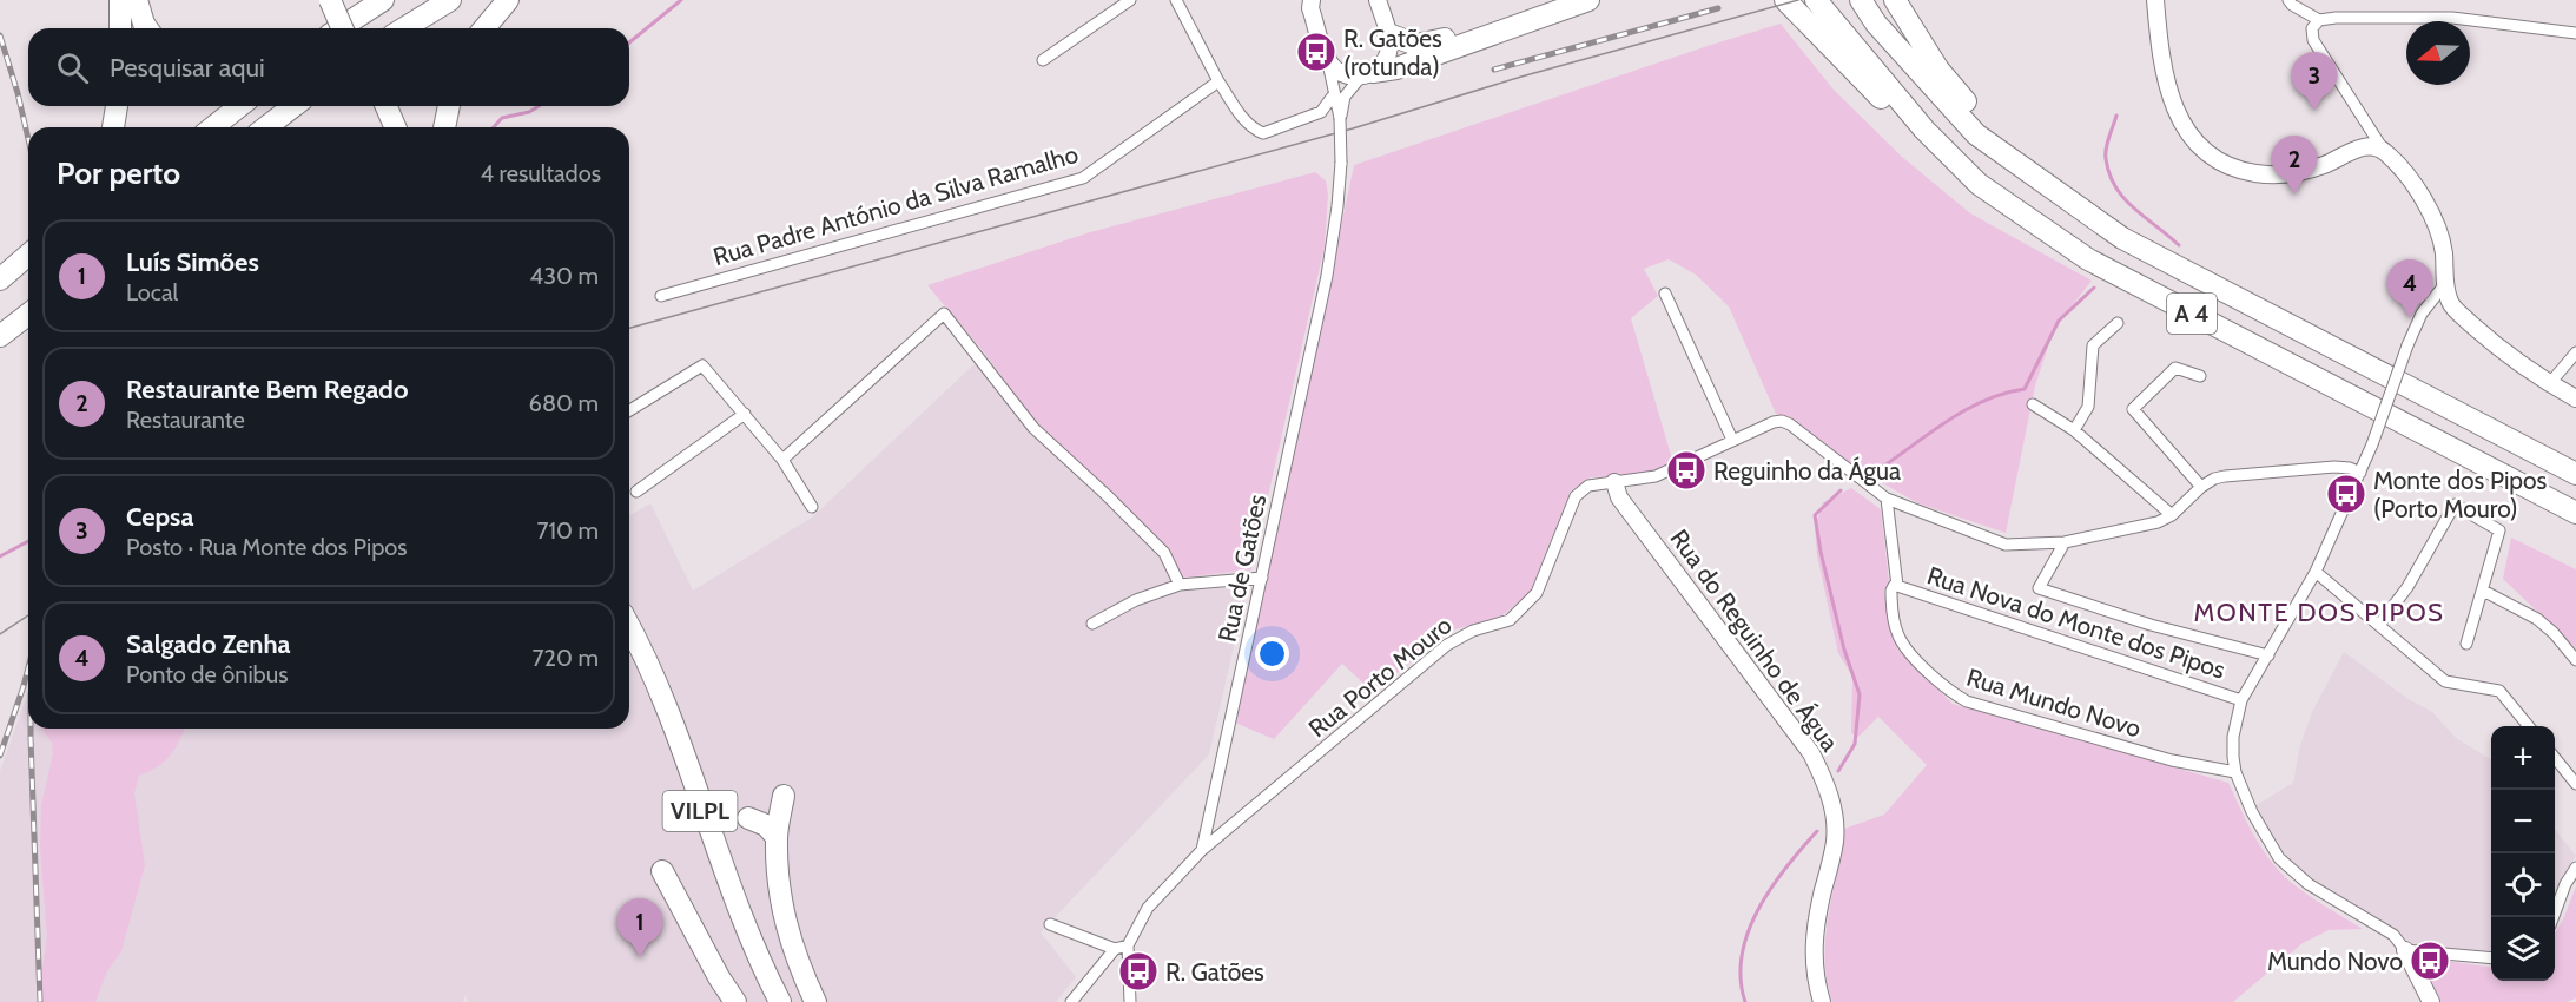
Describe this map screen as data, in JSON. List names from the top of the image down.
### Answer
{
  "streets": {
    "highway": ["A 4", "VILPL"],
    "main road": ["Rua do Reguinho de Água"],
    "street": [
      "Rua Padre António da Silva Ramalho",
      "Rua de Gatões",
      "Rua Nova do Monte dos Pipos",
      "Rua Porto Mouro",
      "Rua Mundo Novo"
    ]
  },
  "crossings": [
    ["Rua de Gatões", "Rua Porto Mouro"],
    ["Rua Nova do Monte dos Pipos", "Rua Mundo Novo"],
    ["Rua do Reguinho de Água", "Rua Porto Mouro"],
    ["Rua Porto Mouro", "Rua Mundo Novo"]
  ],
  "districts": ["MONTE DOS PIPOS"],
  "places": {
    "bus stop": [
      "R. Gatões (rotunda)",
      "Reguinho da Água",
      "Monte dos Pipos (Porto Mouro)",
      "Mundo Novo",
      "R. Gatões"
    ]
  },
  "north": "left",
  "page": {
    "search": "Pesquisar aqui",
    "pins": [
      "3",
      "2",
      "4",
      "1"
    ],
    "heading": ["Por perto", "4 resultados"],
    "list": [
      {
        "mark": "1",
        "name": "Luís Simões",
        "note": "Local",
        "value": "430 m"
      },
      {
        "mark": "2",
        "name": "Restaurante Bem Regado",
        "note": "Restaurante",
        "value": "680 m"
      },
      {
        "mark": "3",
        "name": "Cepsa",
        "note": "Posto · Rua Monte dos Pipos",
        "value": "710 m"
      },
      {
        "mark": "4",
        "name": "Salgado Zenha",
        "note": "Ponto de ônibus",
        "value": "720 m"
      }
    ],
    "map_buttons": ["+", "−"]
  }
}
